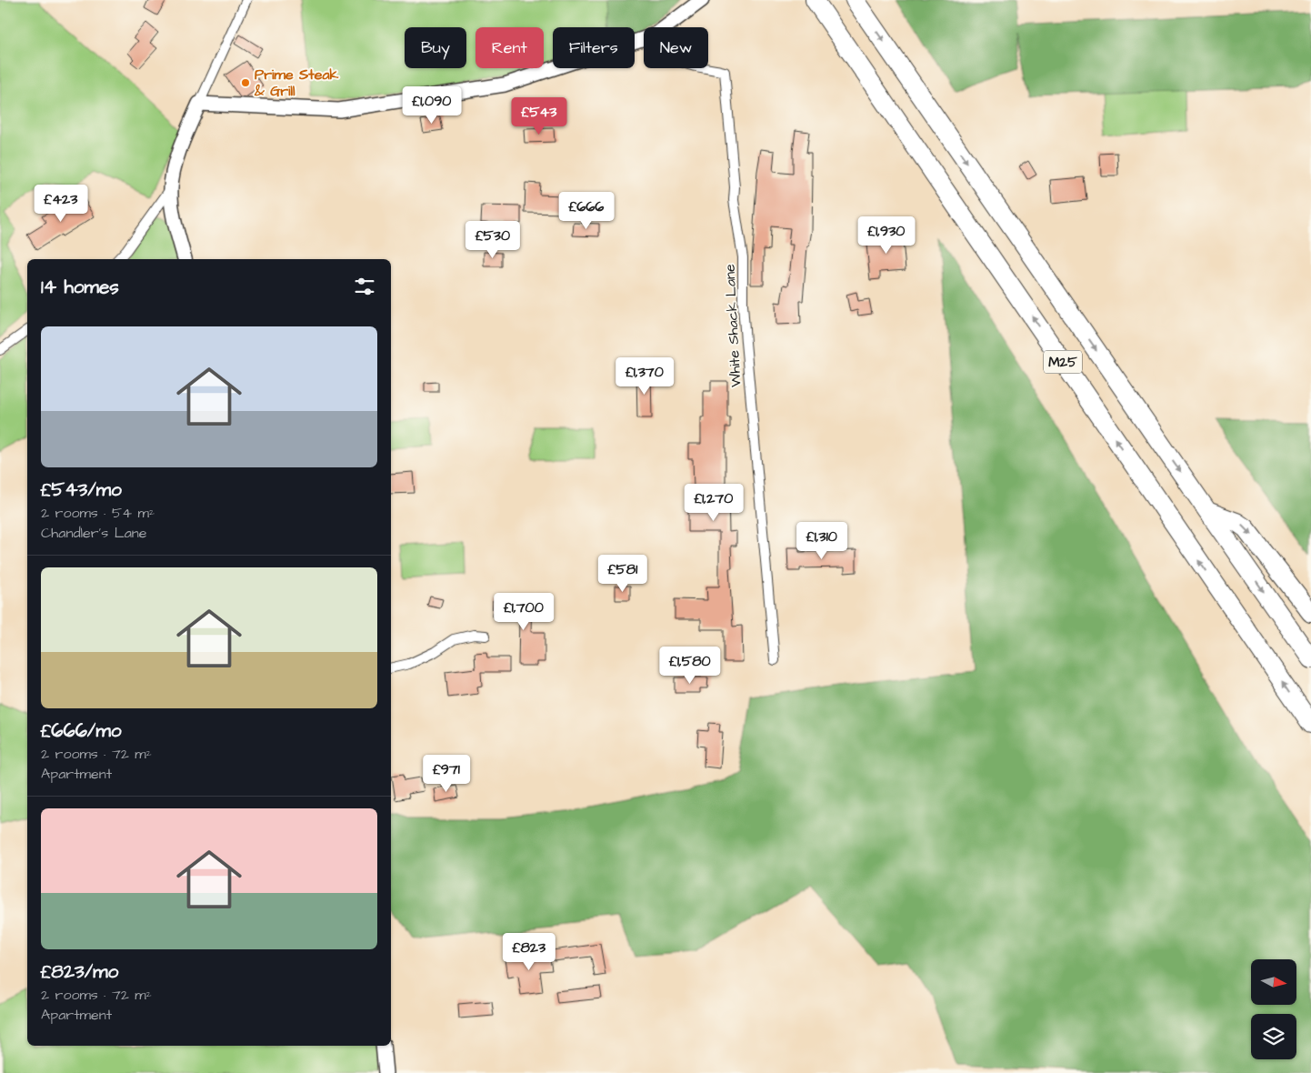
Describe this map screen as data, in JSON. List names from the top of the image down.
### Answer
{
  "streets": {
    "highway": ["M25"],
    "street": ["White Shack Lane"]
  },
  "places": ["Prime Steak & Grill"],
  "north": "right",
  "page": {
    "chip": [
      "Buy",
      "Rent",
      "Filters",
      "New"
    ],
    "price": [
      "£1,090",
      "£543",
      "£423",
      "£666",
      "£1,930",
      "£530",
      "£1,370",
      "£1,270",
      "£1,310",
      "£581",
      "£1,700",
      "£1,580",
      "£971",
      "£823"
    ],
    "heading": "14 homes",
    "list": [
      {
        "name": "£543/mo",
        "note": "2 rooms · 54 m² · Chandler's Lane"
      },
      {
        "name": "£666/mo",
        "note": "2 rooms · 72 m² · Apartment"
      },
      {
        "name": "£823/mo",
        "note": "2 rooms · 72 m² · Apartment"
      }
    ]
  }
}
